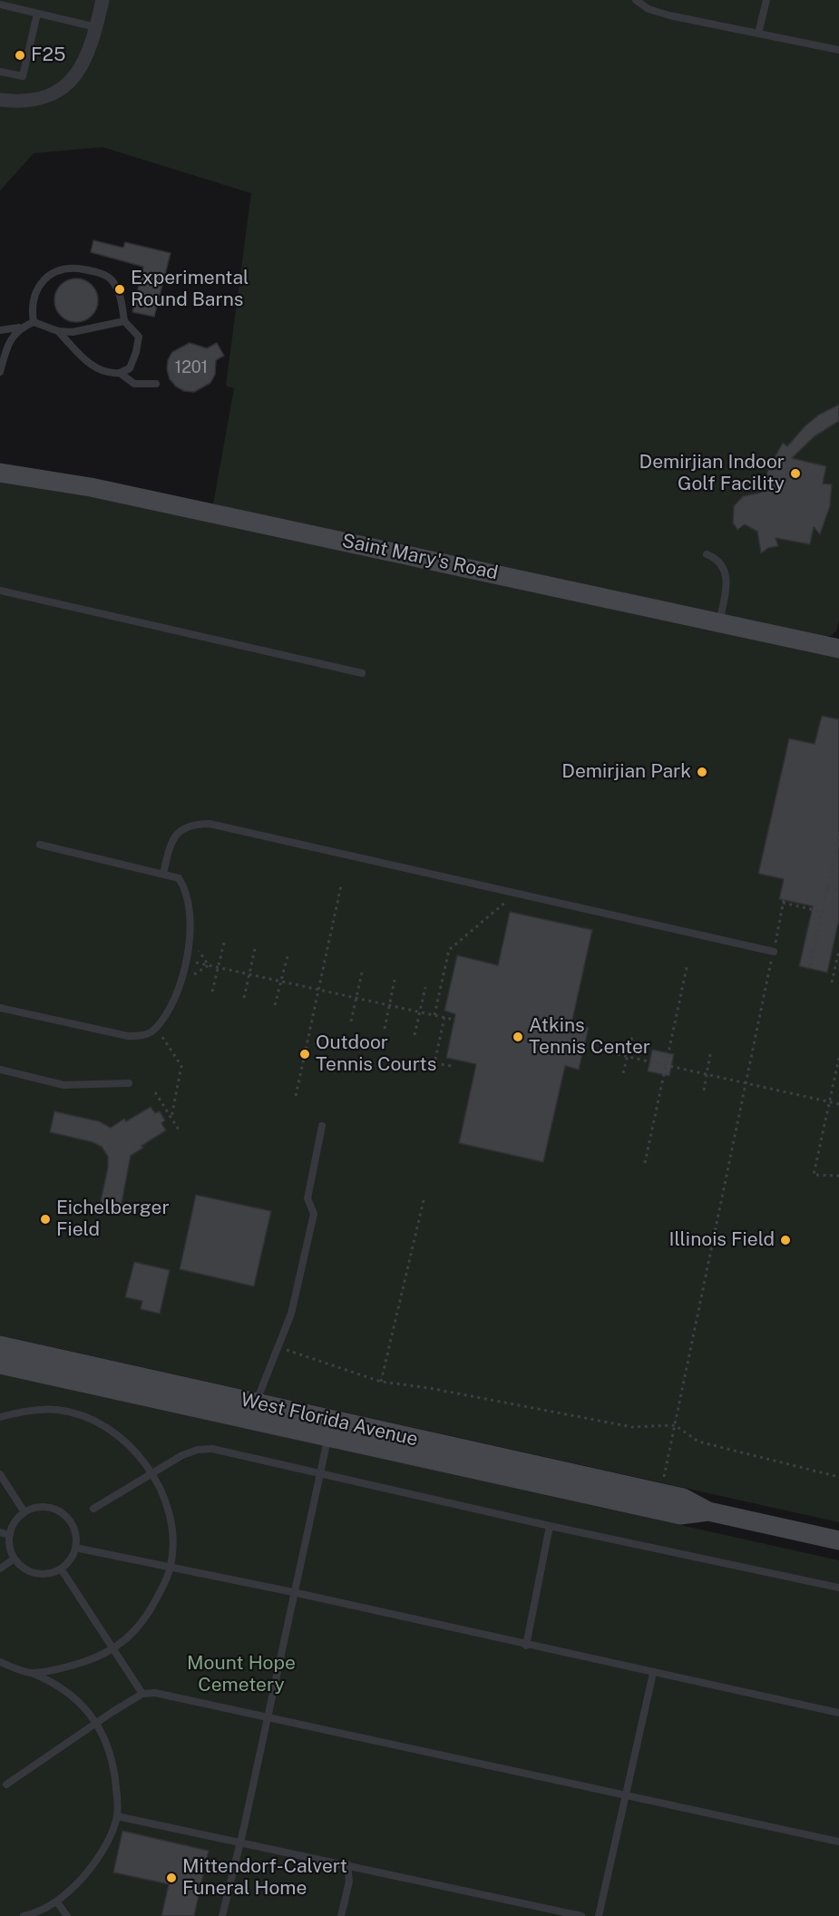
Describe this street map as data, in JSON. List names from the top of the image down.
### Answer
{
  "streets": {
    "main road": ["Saint Mary's Road", "West Florida Avenue"]
  },
  "parks": ["Mount Hope Cemetery"],
  "places": [
    "F25",
    "Experimental Round Barns",
    "Demirjian Indoor Golf Facility",
    "Demirjian Park",
    "Atkins Tennis Center",
    "Outdoor Tennis Courts",
    "Eichelberger Field",
    "Illinois Field",
    "Mittendorf-Calvert Funeral Home"
  ],
  "house_numbers": ["1201"]
}
